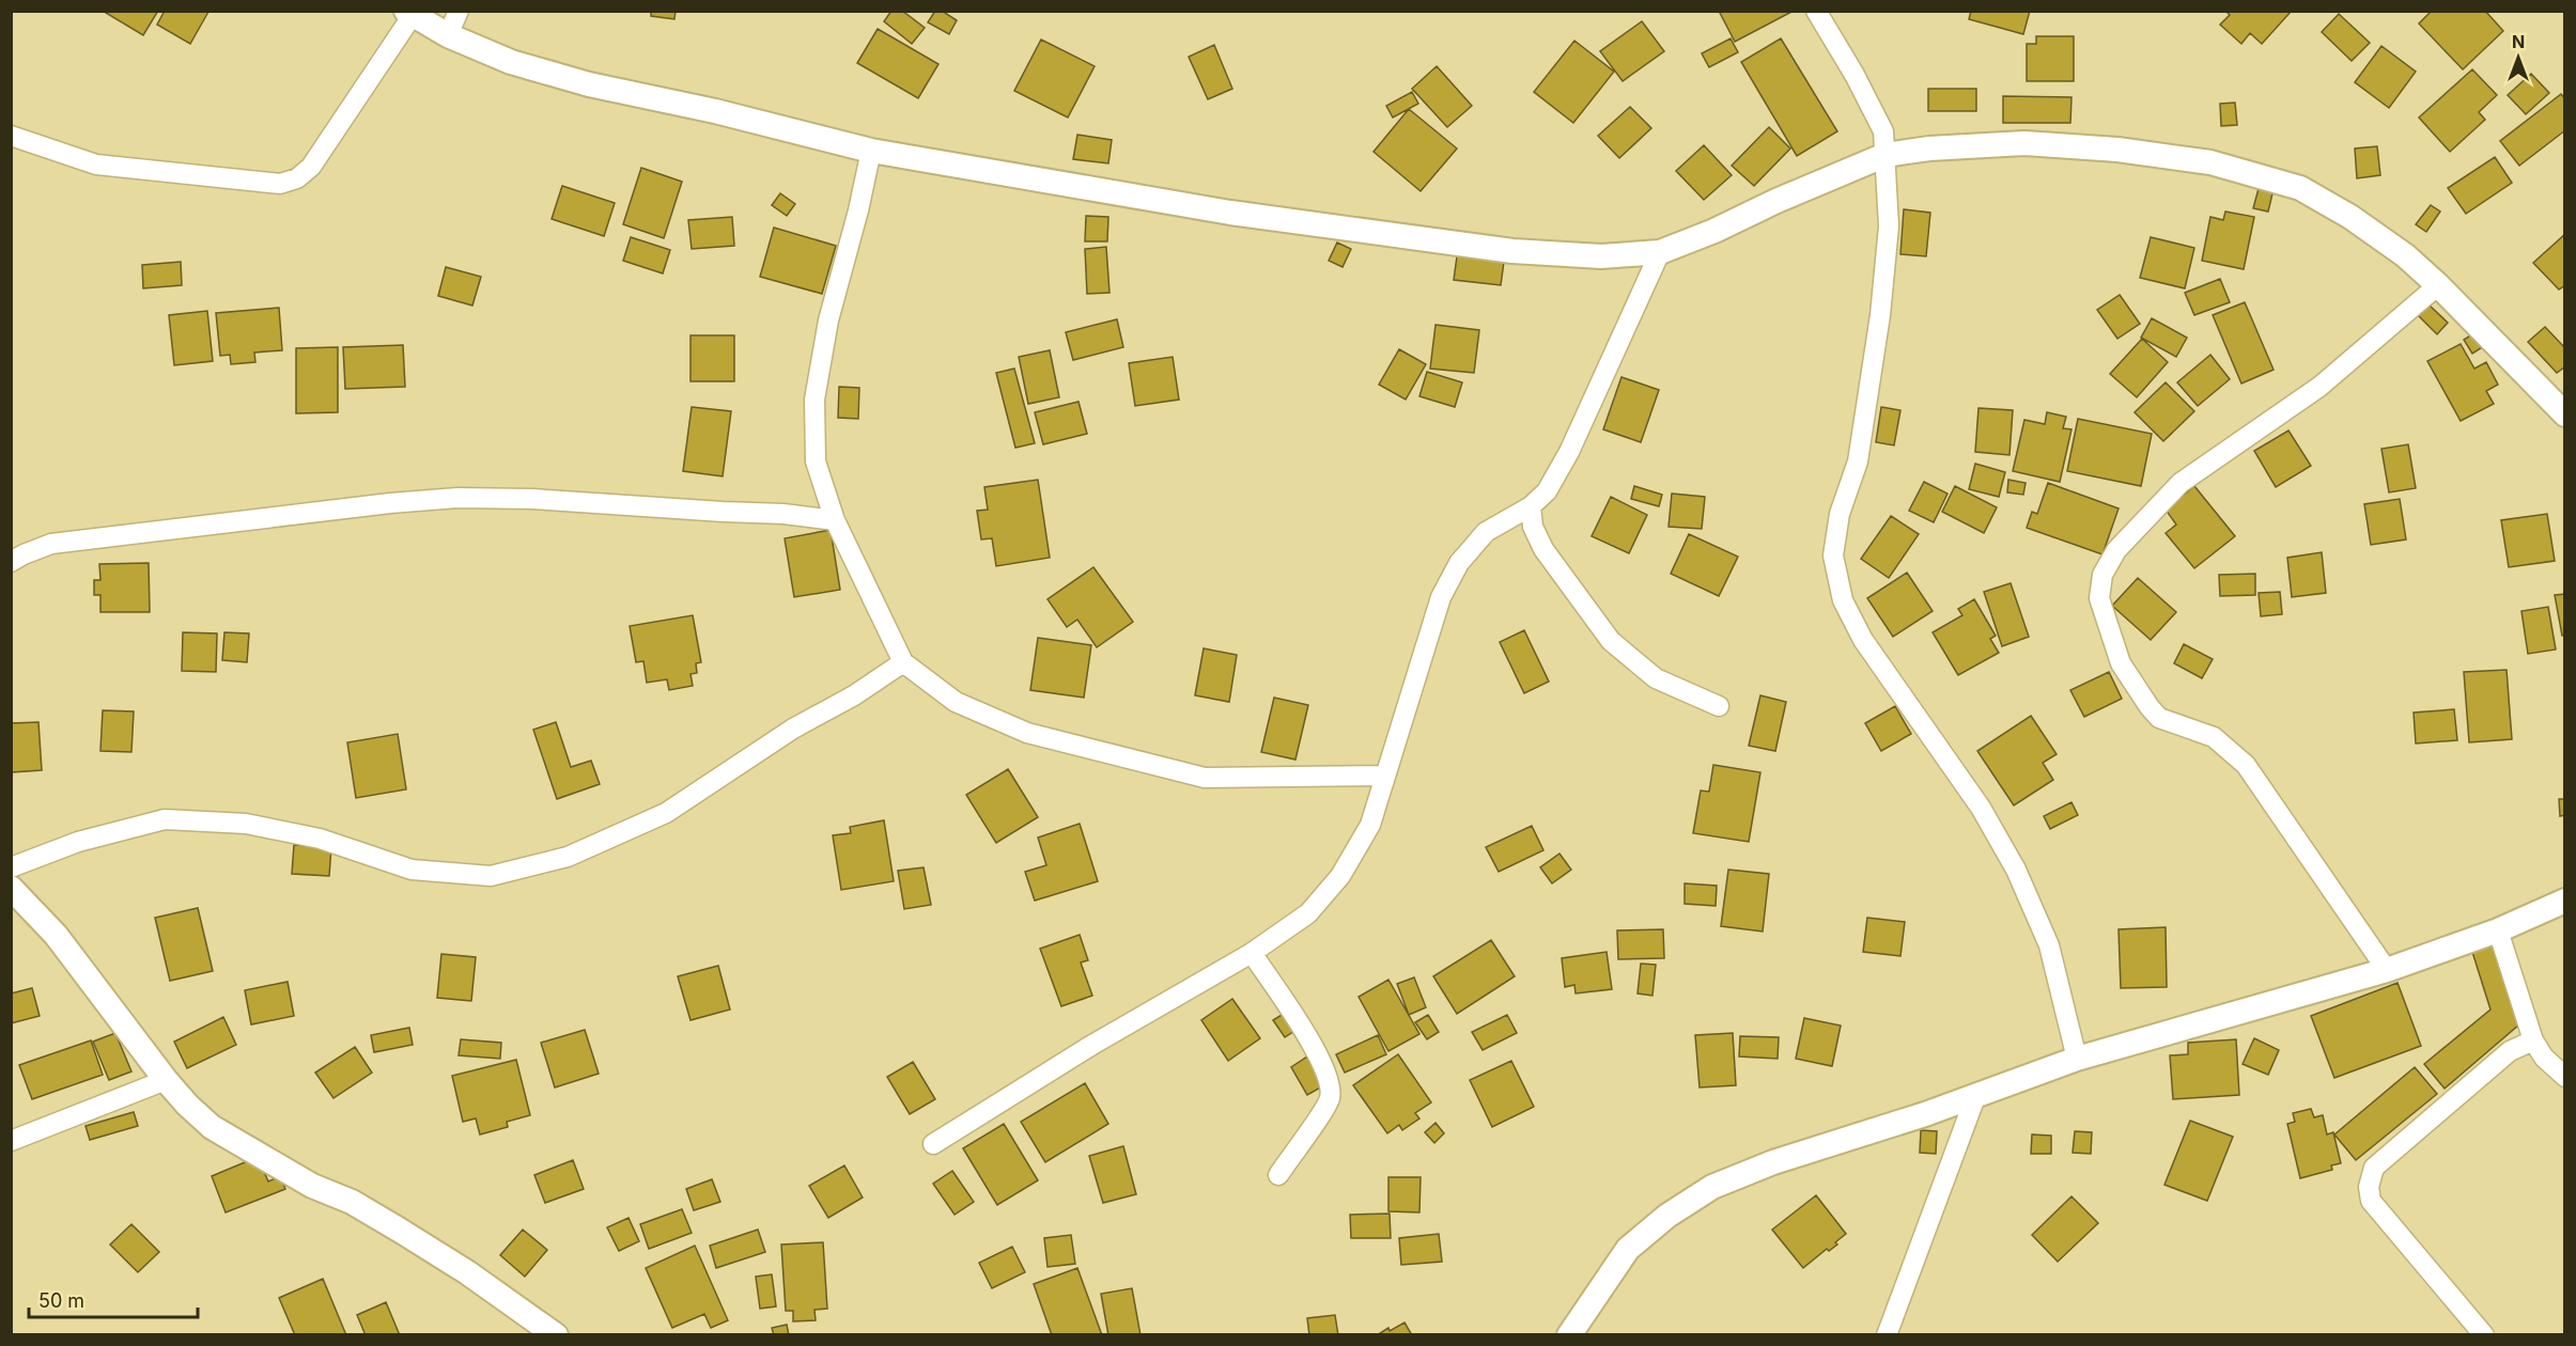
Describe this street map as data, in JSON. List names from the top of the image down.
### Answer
{
  "scale_bar": "50 m",
  "north": "top"
}
